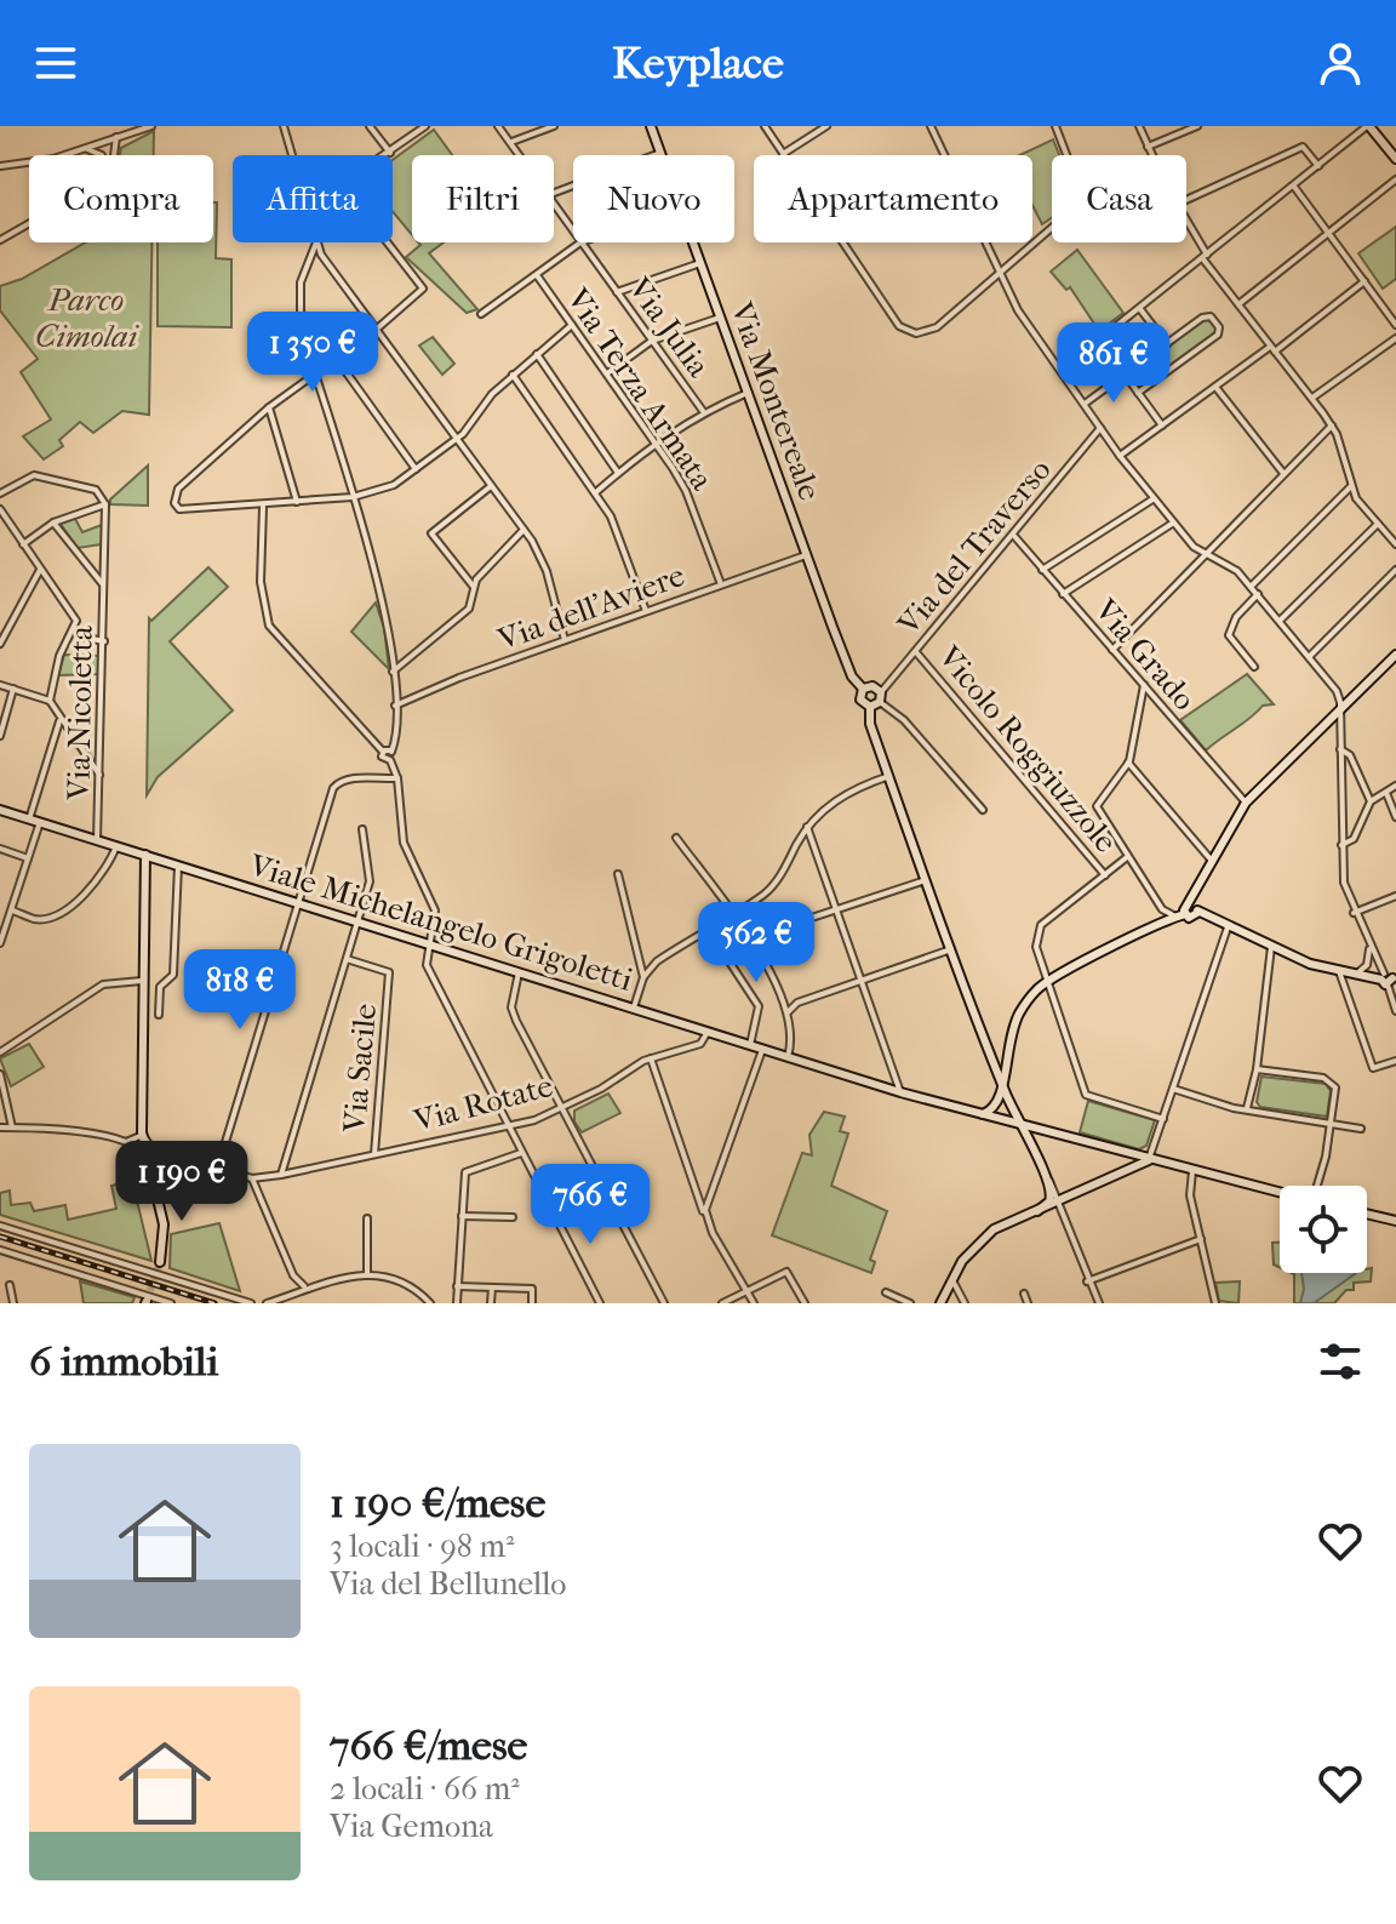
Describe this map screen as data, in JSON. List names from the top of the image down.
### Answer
{
  "streets": {
    "main road": ["Via Montereale", "Viale Michelangelo Grigoletti"],
    "street": [
      "Via Julia",
      "Via Terza Armata",
      "Via del Traverso",
      "Via dell'Aviere",
      "Via Grado",
      "Via Nicoletta",
      "Vicolo Roggiuzzole",
      "Via Sacile",
      "Via Rotate"
    ]
  },
  "crossings": [
    ["Via Terza Armata", "Via dell'Aviere"],
    ["Via Montereale", "Via dell'Aviere"],
    ["Via del Traverso", "Via Grado"],
    ["Via del Traverso", "Vicolo Roggiuzzole"],
    ["Via Nicoletta", "Viale Michelangelo Grigoletti"],
    ["Viale Michelangelo Grigoletti", "Via Rotate"],
    ["Via Sacile", "Via Rotate"]
  ],
  "parks": ["Parco Cimolai"],
  "page": {
    "header": "Keyplace",
    "chip": [
      "Compra",
      "Affitta",
      "Filtri",
      "Nuovo",
      "Appartamento",
      "Casa"
    ],
    "price": [
      "1 350 €",
      "861 €",
      "562 €",
      "818 €",
      "1 190 €",
      "766 €"
    ],
    "heading": "6 immobili",
    "list": [
      {
        "name": "1 190 €/mese",
        "note": "3 locali · 98 m² · Via del Bellunello"
      },
      {
        "name": "766 €/mese",
        "note": "2 locali · 66 m² · Via Gemona"
      }
    ]
  }
}
